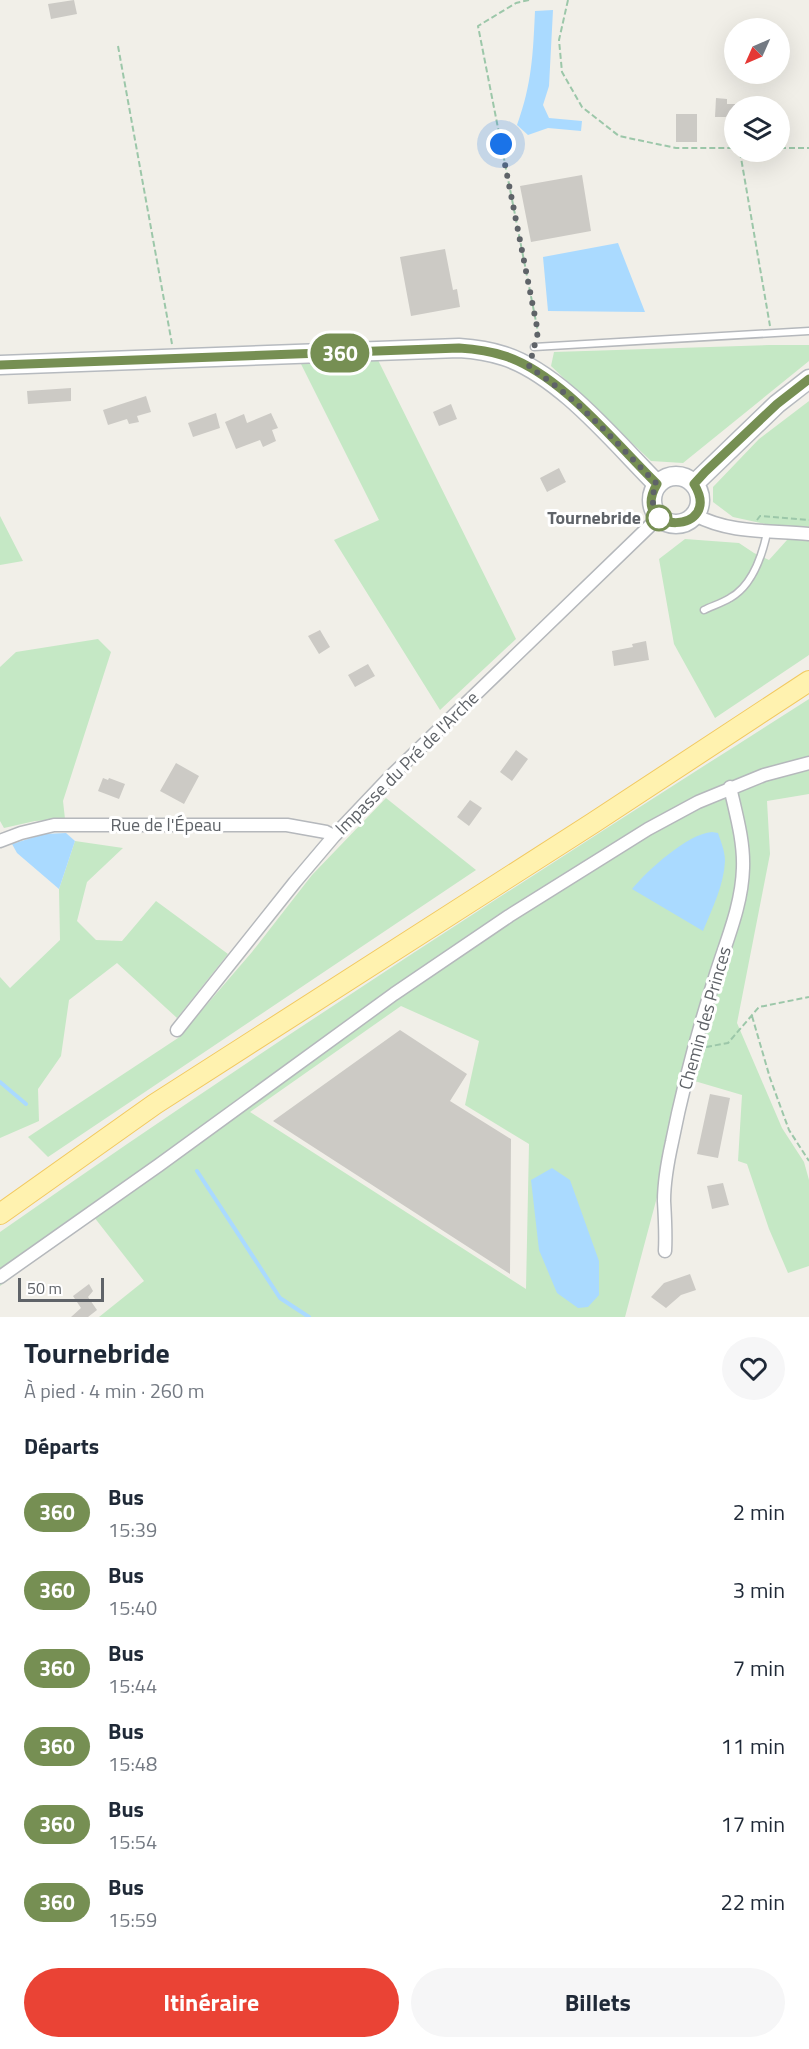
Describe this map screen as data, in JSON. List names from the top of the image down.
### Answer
{
  "streets": {
    "street": ["Impasse du Pré de l'Arche", "Rue de l'Épeau", "Chemin des Princes"]
  },
  "crossings": [
    ["Impasse du Pré de l'Arche", "Rue de l'Épeau"]
  ],
  "places": ["Tournebride"],
  "lines": ["bus line 360"],
  "scale_bar": "50 m",
  "north": "bottom left",
  "page": {
    "on_map": "360",
    "scale": "50 m",
    "heading": [
      ["Tournebride", "À pied · 4 min · 260 m"],
      "Départs"
    ],
    "list": [
      {
        "mark": "360",
        "name": "Bus",
        "note": "15:39",
        "value": "2 min"
      },
      {
        "mark": "360",
        "name": "Bus",
        "note": "15:40",
        "value": "3 min"
      },
      {
        "mark": "360",
        "name": "Bus",
        "note": "15:44",
        "value": "7 min"
      },
      {
        "mark": "360",
        "name": "Bus",
        "note": "15:48",
        "value": "11 min"
      },
      {
        "mark": "360",
        "name": "Bus",
        "note": "15:54",
        "value": "17 min"
      },
      {
        "mark": "360",
        "name": "Bus",
        "note": "15:59",
        "value": "22 min"
      }
    ],
    "buttons": ["Itinéraire", "Billets"]
  }
}
